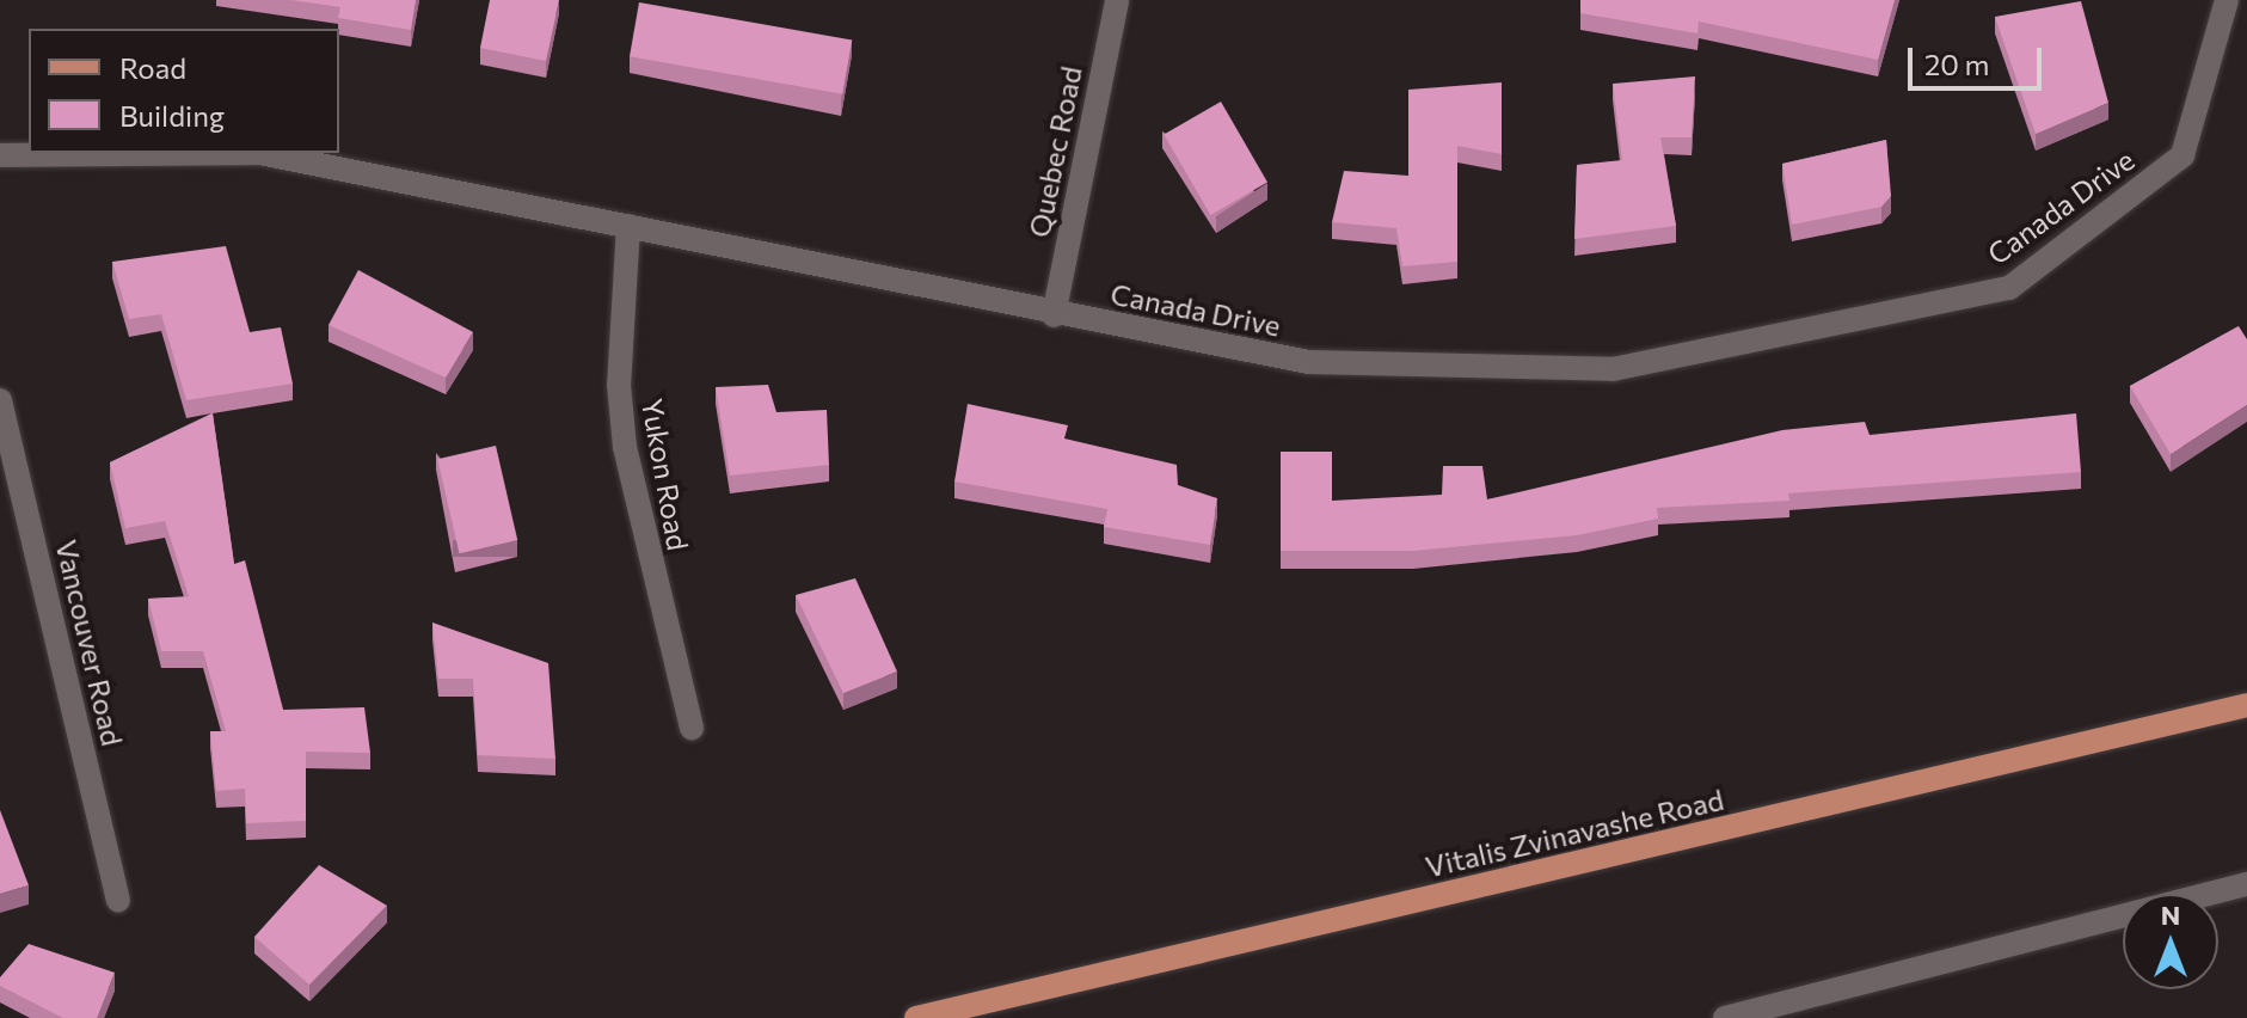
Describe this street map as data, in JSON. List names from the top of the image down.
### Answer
{
  "streets": {
    "main road": ["Vitalis Zvinavashe Road"],
    "street": [
      "Quebec Road",
      "Canada Drive",
      "Yukon Road",
      "Vancouver Road"
    ]
  },
  "crossings": [
    ["Quebec Road", "Canada Drive"],
    ["Canada Drive", "Yukon Road"]
  ],
  "legend": ["Road", "Building"],
  "scale_bar": "20 m",
  "north": "top"
}
